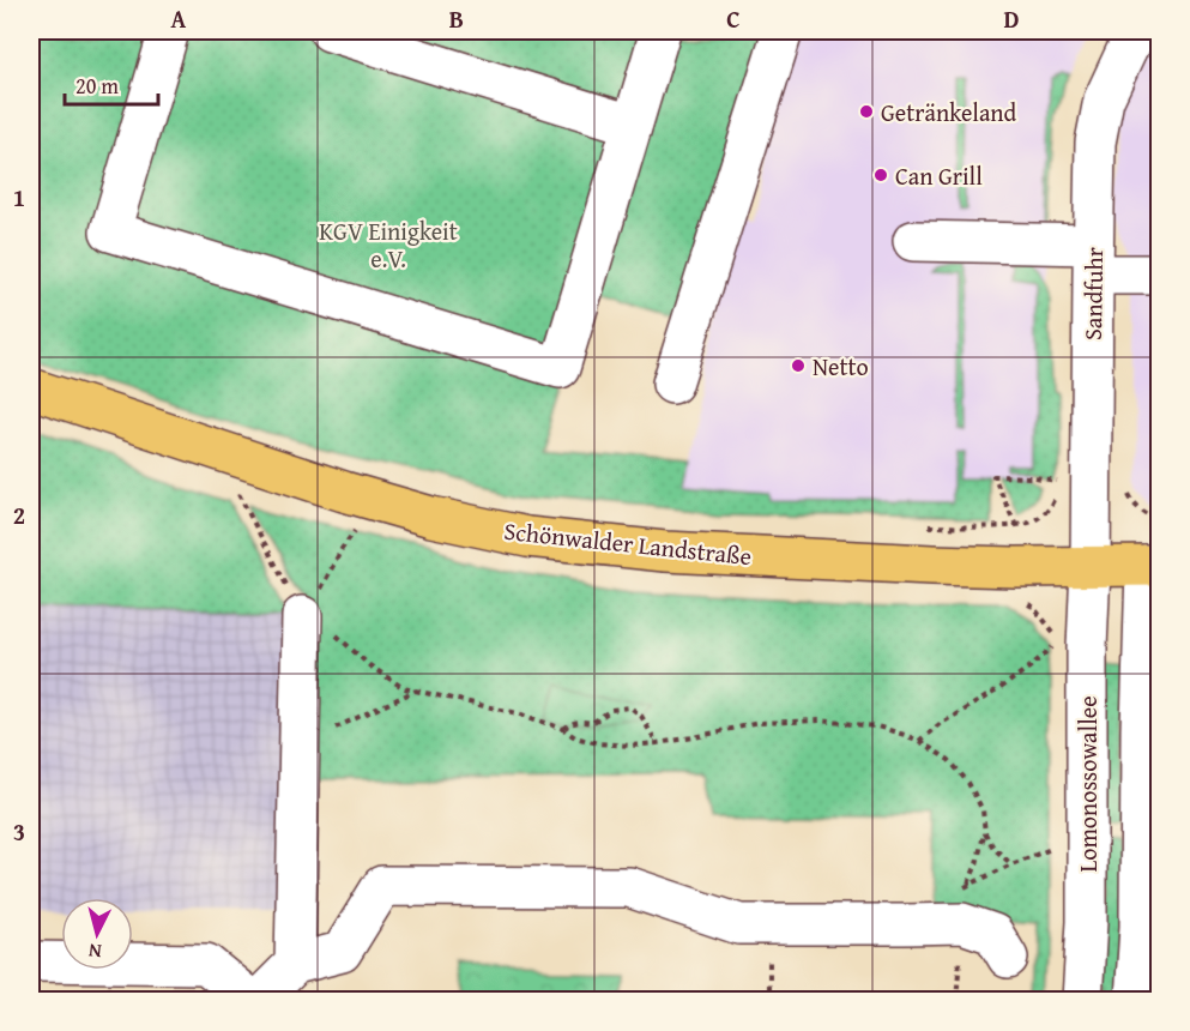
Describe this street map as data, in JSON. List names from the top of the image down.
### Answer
{
  "streets": {
    "main road": ["Schönwalder Landstraße"],
    "street": ["Sandfuhr", "Lomonossowallee"]
  },
  "crossings": [
    ["Sandfuhr", "Schönwalder Landstraße"],
    ["Sandfuhr", "Lomonossowallee"],
    ["Schönwalder Landstraße", "Lomonossowallee"]
  ],
  "parks": ["KGV Einigkeit e.V."],
  "places": ["Getränkeland", "Can Grill", "Netto"],
  "scale_bar": "20 m",
  "north": "bottom",
  "grid": {
    "columns": [
      "A",
      "B",
      "C",
      "D"
    ],
    "rows": ["1", "2", "3"]
  }
}
